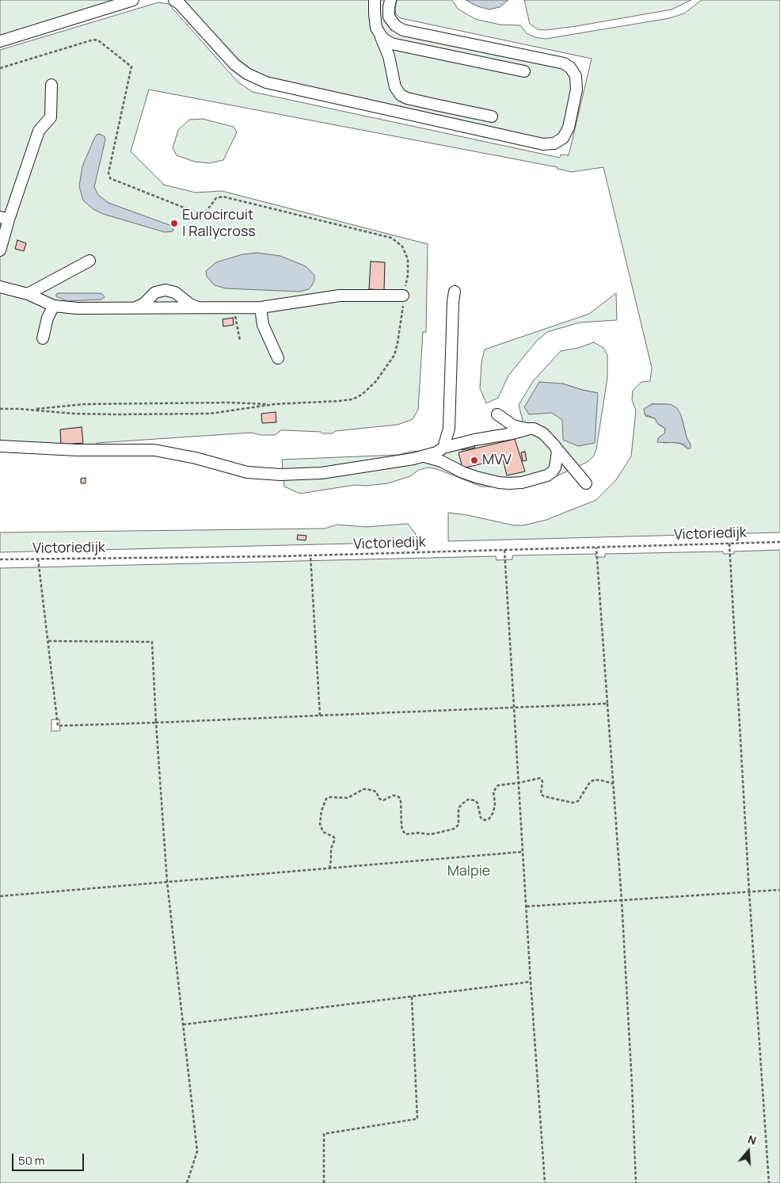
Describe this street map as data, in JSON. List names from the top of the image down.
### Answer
{
  "streets": {
    "path": ["Victoriedijk"]
  },
  "parks": ["Malpie"],
  "places": ["Eurocircuit | Rallycross", "MVV"],
  "scale_bar": "50 m",
  "north": "top"
}
